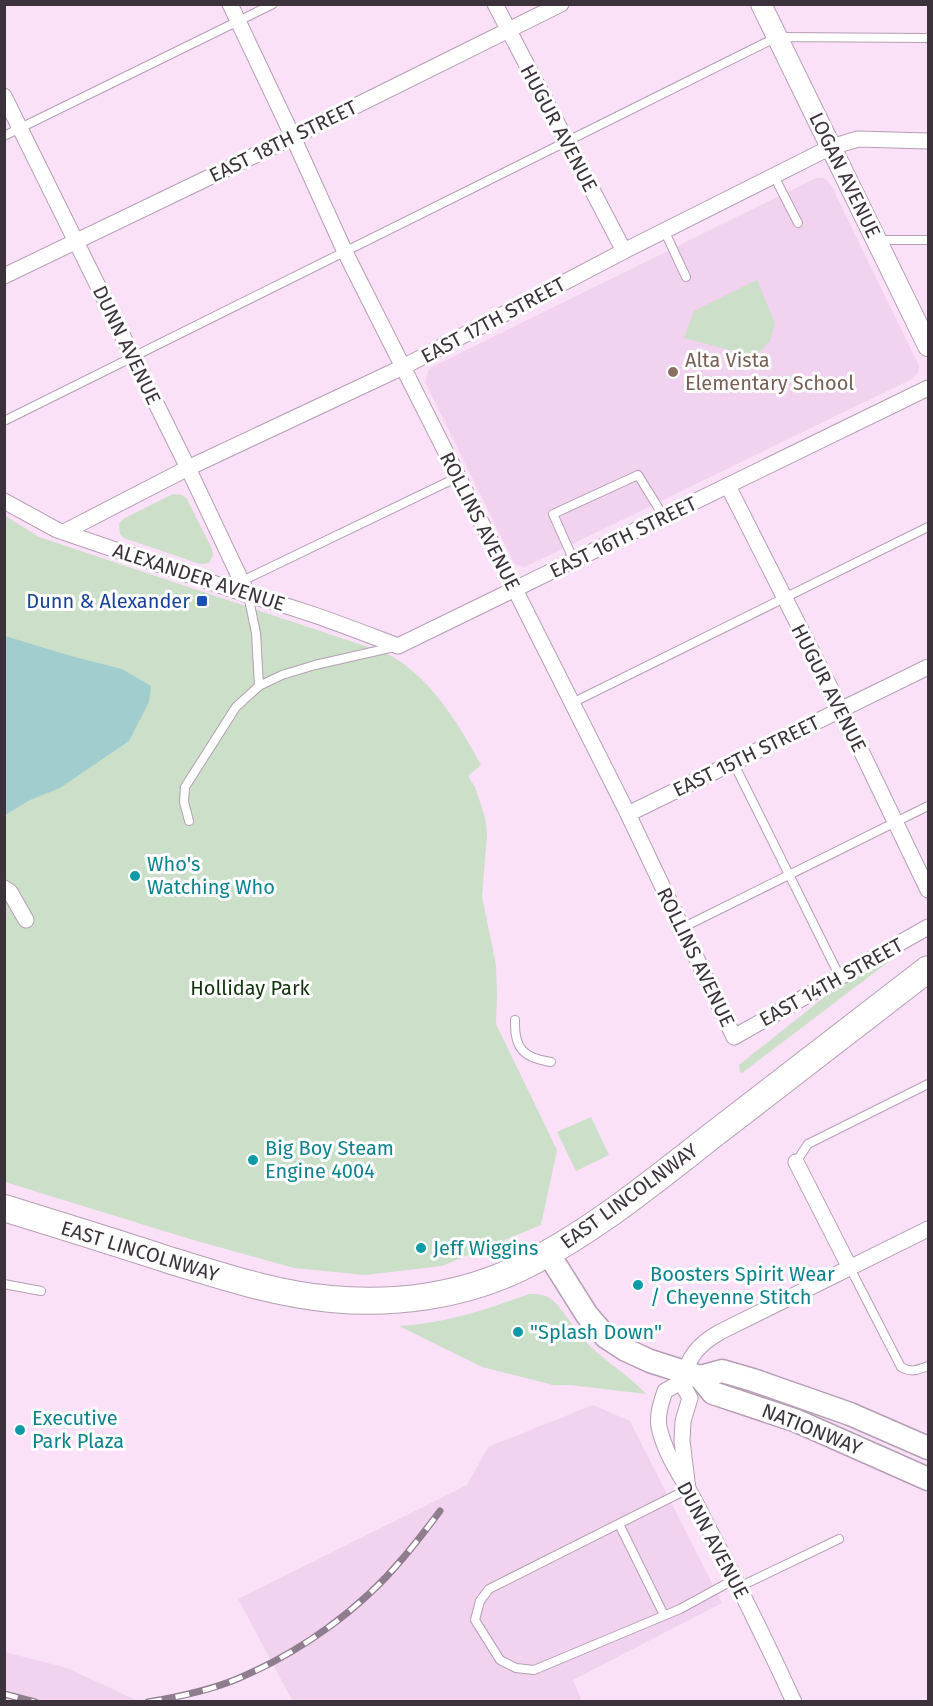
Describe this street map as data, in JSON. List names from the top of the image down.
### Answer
{
  "streets": {
    "main road": ["EAST LINCOLNWAY", "NATIONWAY"],
    "street": [
      "HUGUR AVENUE",
      "EAST 18TH STREET",
      "LOGAN AVENUE",
      "EAST 17TH STREET",
      "DUNN AVENUE",
      "ROLLINS AVENUE",
      "EAST 16TH STREET",
      "ALEXANDER AVENUE",
      "EAST 15TH STREET",
      "EAST 14TH STREET"
    ]
  },
  "crossings": [
    ["HUGUR AVENUE", "EAST 18TH STREET"],
    ["HUGUR AVENUE", "EAST 17TH STREET"],
    ["HUGUR AVENUE", "EAST 16TH STREET"],
    ["HUGUR AVENUE", "EAST 15TH STREET"],
    ["EAST 18TH STREET", "DUNN AVENUE"],
    ["EAST 18TH STREET", "ROLLINS AVENUE"],
    ["LOGAN AVENUE", "EAST 17TH STREET"],
    ["EAST 17TH STREET", "DUNN AVENUE"],
    ["EAST 17TH STREET", "ROLLINS AVENUE"],
    ["EAST 17TH STREET", "ALEXANDER AVENUE"],
    ["DUNN AVENUE", "ALEXANDER AVENUE"],
    ["DUNN AVENUE", "NATIONWAY"],
    ["ROLLINS AVENUE", "EAST 16TH STREET"],
    ["ROLLINS AVENUE", "EAST 15TH STREET"],
    ["ROLLINS AVENUE", "EAST 14TH STREET"],
    ["EAST 16TH STREET", "ALEXANDER AVENUE"],
    ["EAST LINCOLNWAY", "NATIONWAY"]
  ],
  "parks": ["Holliday Park"],
  "places": {
    "other": [
      "Alta Vista Elementary School",
      "Who's Watching Who",
      "Big Boy Steam Engine 4004",
      "Jeff Wiggins",
      "Boosters Spirit Wear / Cheyenne Stitch",
      "\"Splash Down\"",
      "Executive Park Plaza"
    ],
    "transit": ["Dunn & Alexander"]
  }
}
